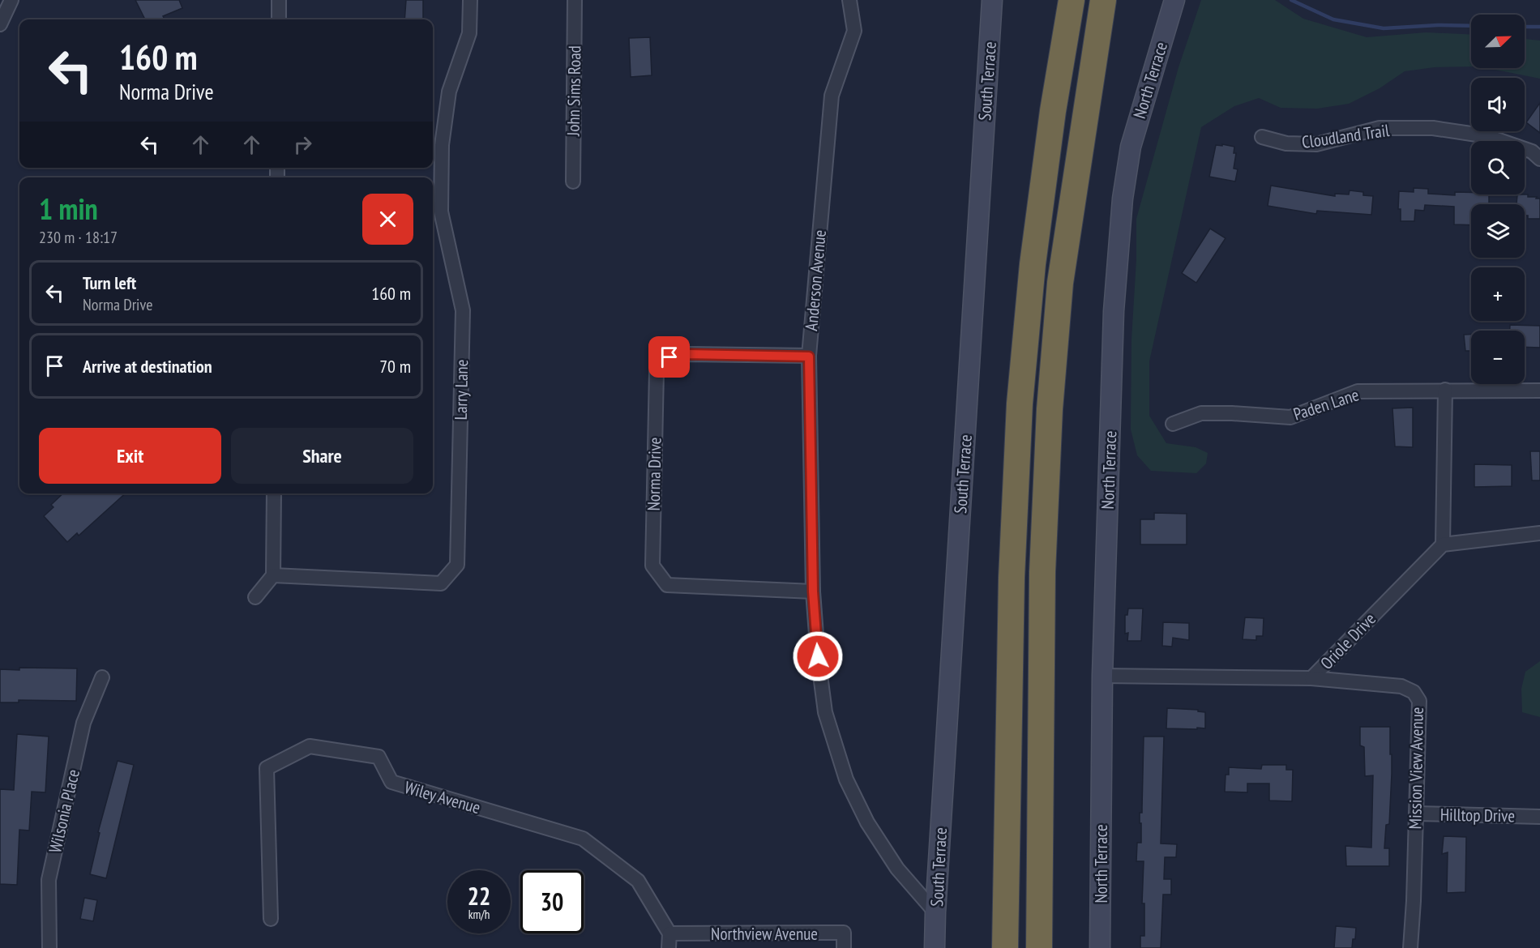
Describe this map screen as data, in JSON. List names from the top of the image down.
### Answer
{
  "streets": {
    "street": [
      "North Terrace",
      "South Terrace",
      "John Sims Road",
      "Cloudland Trail",
      "Anderson Avenue",
      "Larry Lane",
      "Paden Lane",
      "Norma Drive",
      "Oriole Drive",
      "Mission View Avenue",
      "Wiley Avenue",
      "Wilsonia Place",
      "Hilltop Drive",
      "Northview Avenue"
    ]
  },
  "crossings": [
    ["North Terrace", "Oriole Drive"],
    ["South Terrace", "Anderson Avenue"],
    ["Anderson Avenue", "Norma Drive"],
    ["Oriole Drive", "Mission View Avenue"],
    ["Mission View Avenue", "Hilltop Drive"],
    ["Wiley Avenue", "Northview Avenue"]
  ],
  "north": "top right",
  "page": {
    "map_buttons": ["+", "−"],
    "turn": ["160 m", "Norma Drive"],
    "heading": ["1 min", "230 m · 18:17"],
    "list": [
      {
        "name": "Turn left",
        "note": "Norma Drive",
        "value": "160 m"
      },
      {
        "name": "Arrive at destination",
        "value": "70 m"
      }
    ],
    "buttons": ["Exit", "Share"],
    "speed": "22 km/h",
    "limit": "30"
  }
}
